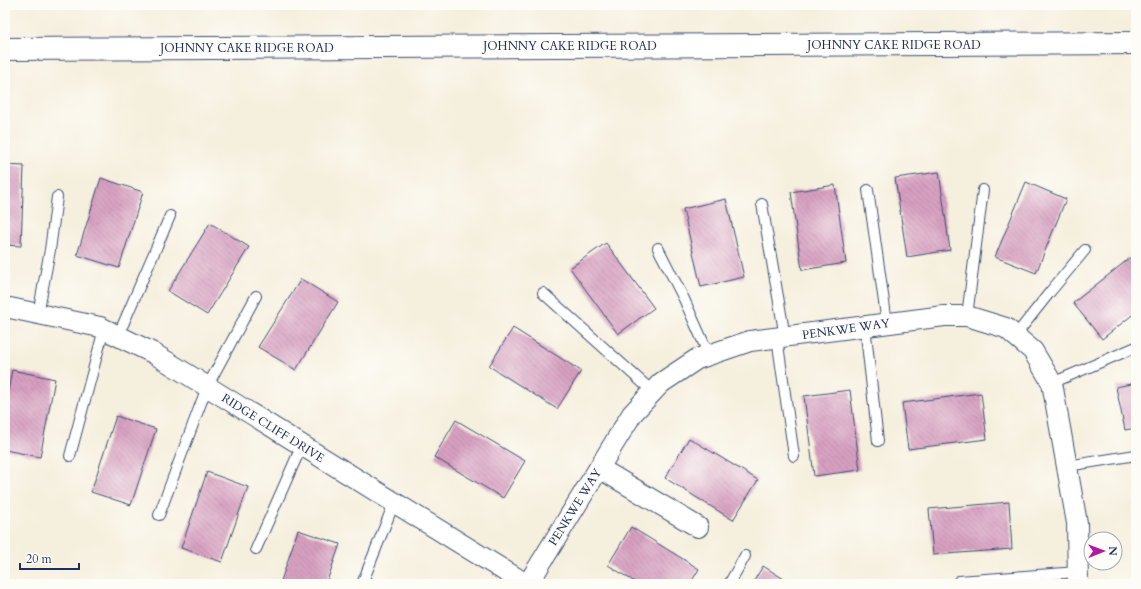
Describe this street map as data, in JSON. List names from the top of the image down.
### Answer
{
  "streets": {
    "street": ["JOHNNY CAKE RIDGE ROAD", "PENKWE WAY", "RIDGE CLIFF DRIVE"]
  },
  "crossings": [
    ["PENKWE WAY", "RIDGE CLIFF DRIVE"]
  ],
  "scale_bar": "20 m",
  "north": "right"
}
